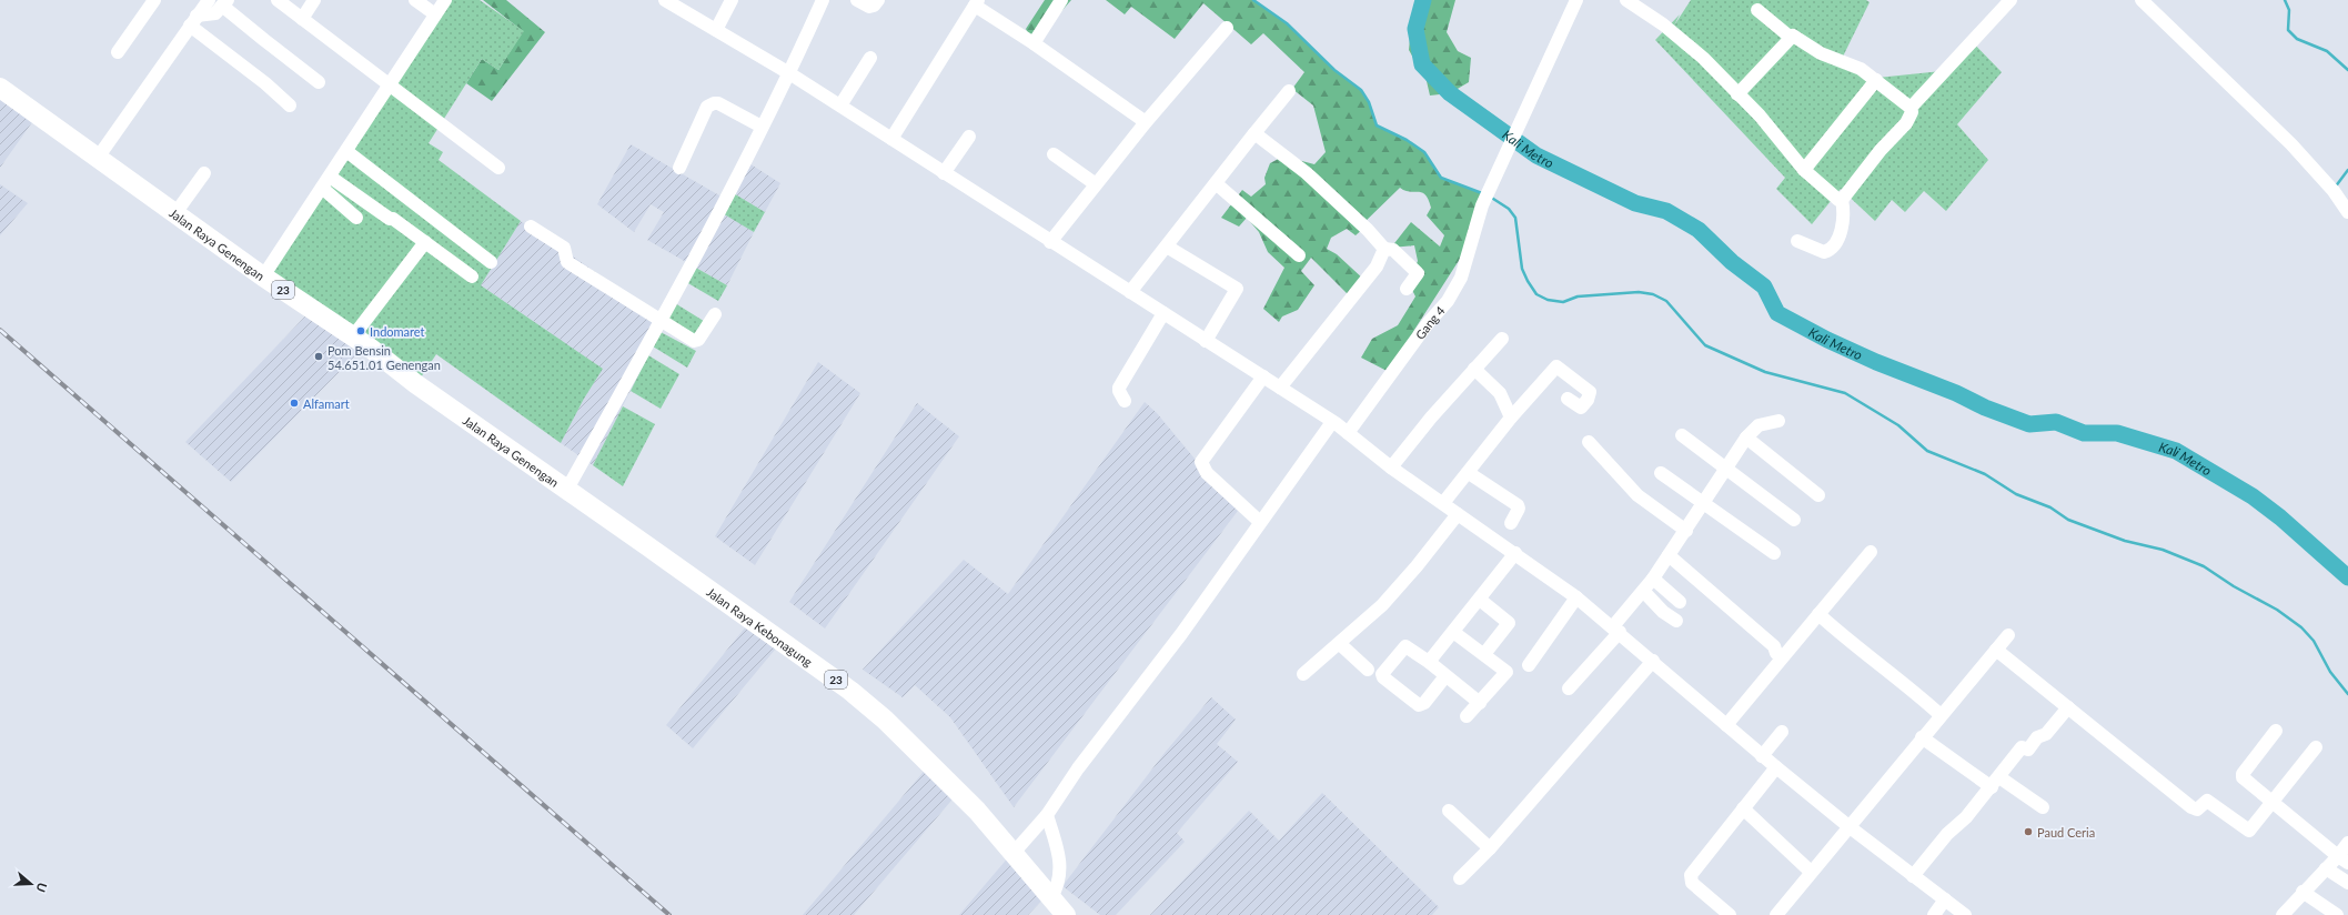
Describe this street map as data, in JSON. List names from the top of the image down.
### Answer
{
  "streets": {
    "highway": ["Jalan Raya Genengan", "23", "Jalan Raya Kebonagung"],
    "street": ["Gang 4"]
  },
  "crossings": [
    ["Jalan Raya Genengan", "Jalan Raya Kebonagung"],
    ["Gang 4", "Jalan Raya Kebonagung"]
  ],
  "water": ["Kali Metro"],
  "places": [
    "Indomaret",
    "Pom Bensin 54.651.01 Genengan",
    "Alfamart",
    "Paud Ceria"
  ],
  "north": "right"
}
